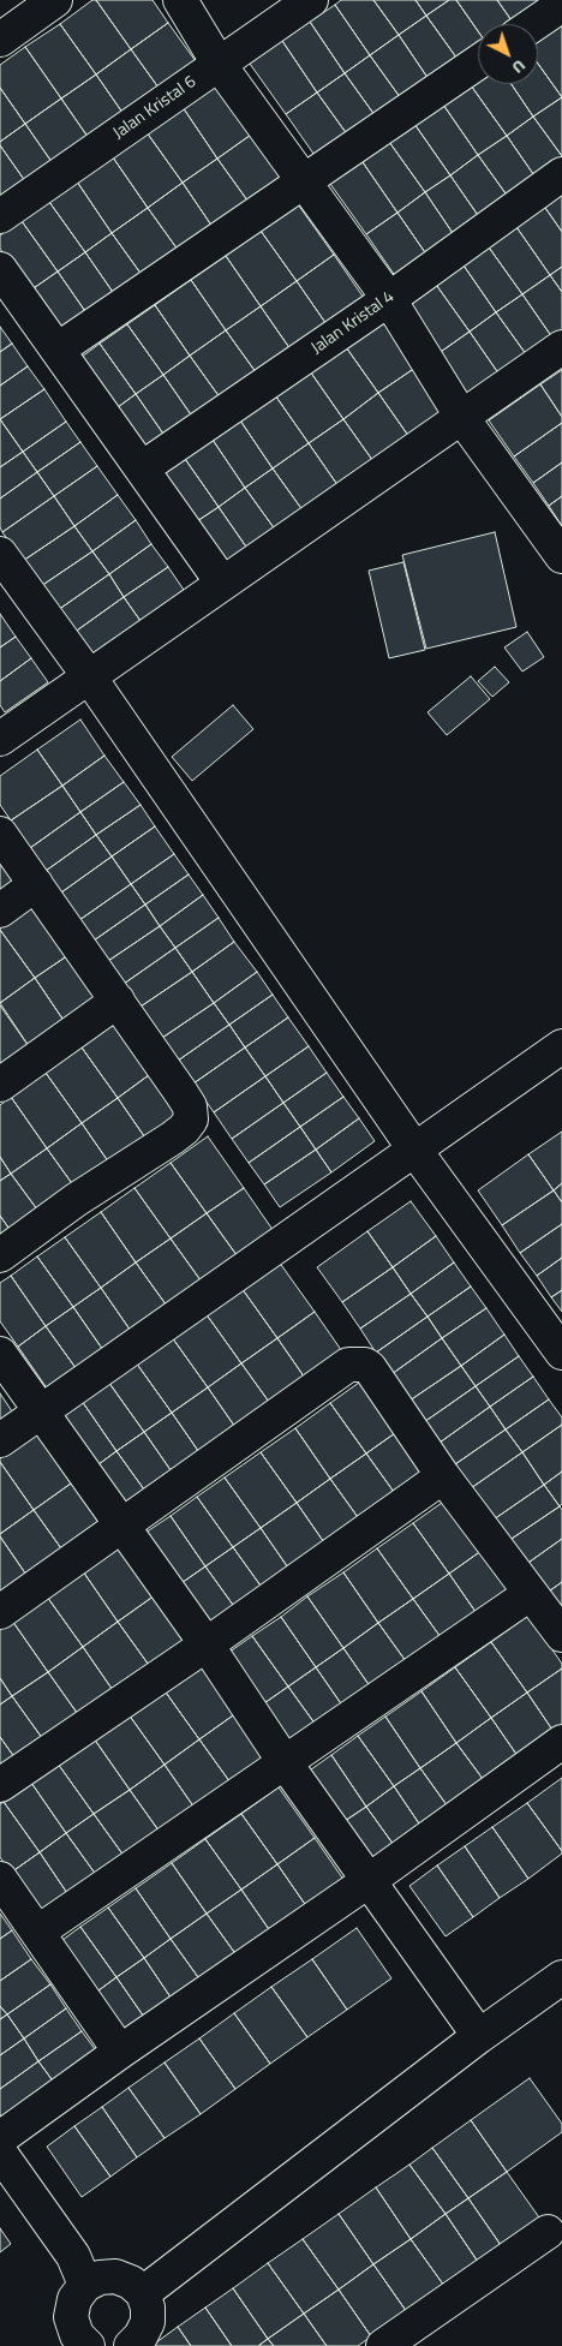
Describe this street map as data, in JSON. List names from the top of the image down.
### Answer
{
  "streets": {
    "street": ["Jalan Kristal 6", "Jalan Kristal 4"]
  },
  "north": "bottom right"
}
